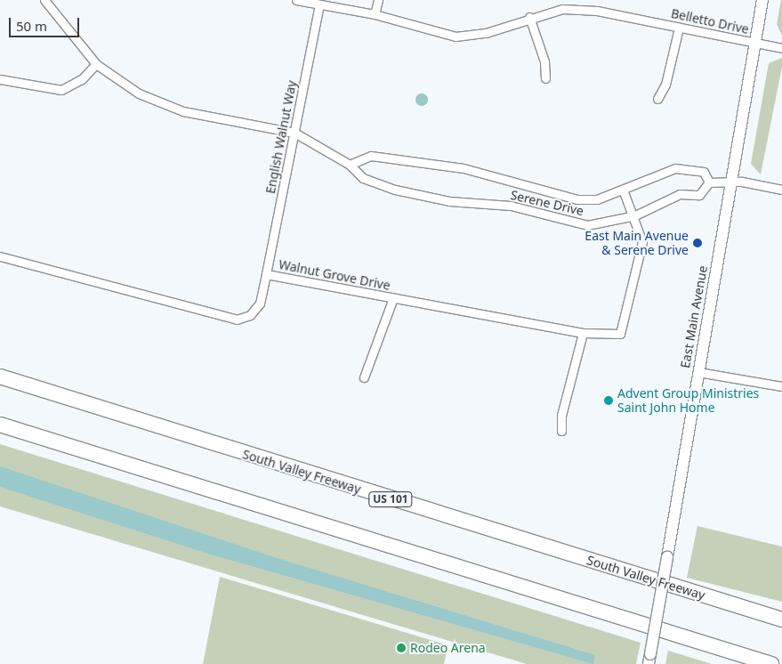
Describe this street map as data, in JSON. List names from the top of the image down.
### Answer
{
  "streets": {
    "highway": ["South Valley Freeway", "US 101"],
    "main road": ["East Main Avenue"],
    "street": [
      "Belletto Drive",
      "English Walnut Way",
      "Serene Drive",
      "Walnut Grove Drive"
    ]
  },
  "crossings": [
    ["Belletto Drive", "English Walnut Way"],
    ["Belletto Drive", "East Main Avenue"],
    ["English Walnut Way", "Serene Drive"],
    ["English Walnut Way", "Walnut Grove Drive"],
    ["Serene Drive", "Walnut Grove Drive"]
  ],
  "places": ["East Main Avenue & Serene Drive", "Advent Group Ministries Saint John Home", "Rodeo Arena"],
  "scale_bar": "50 m"
}
